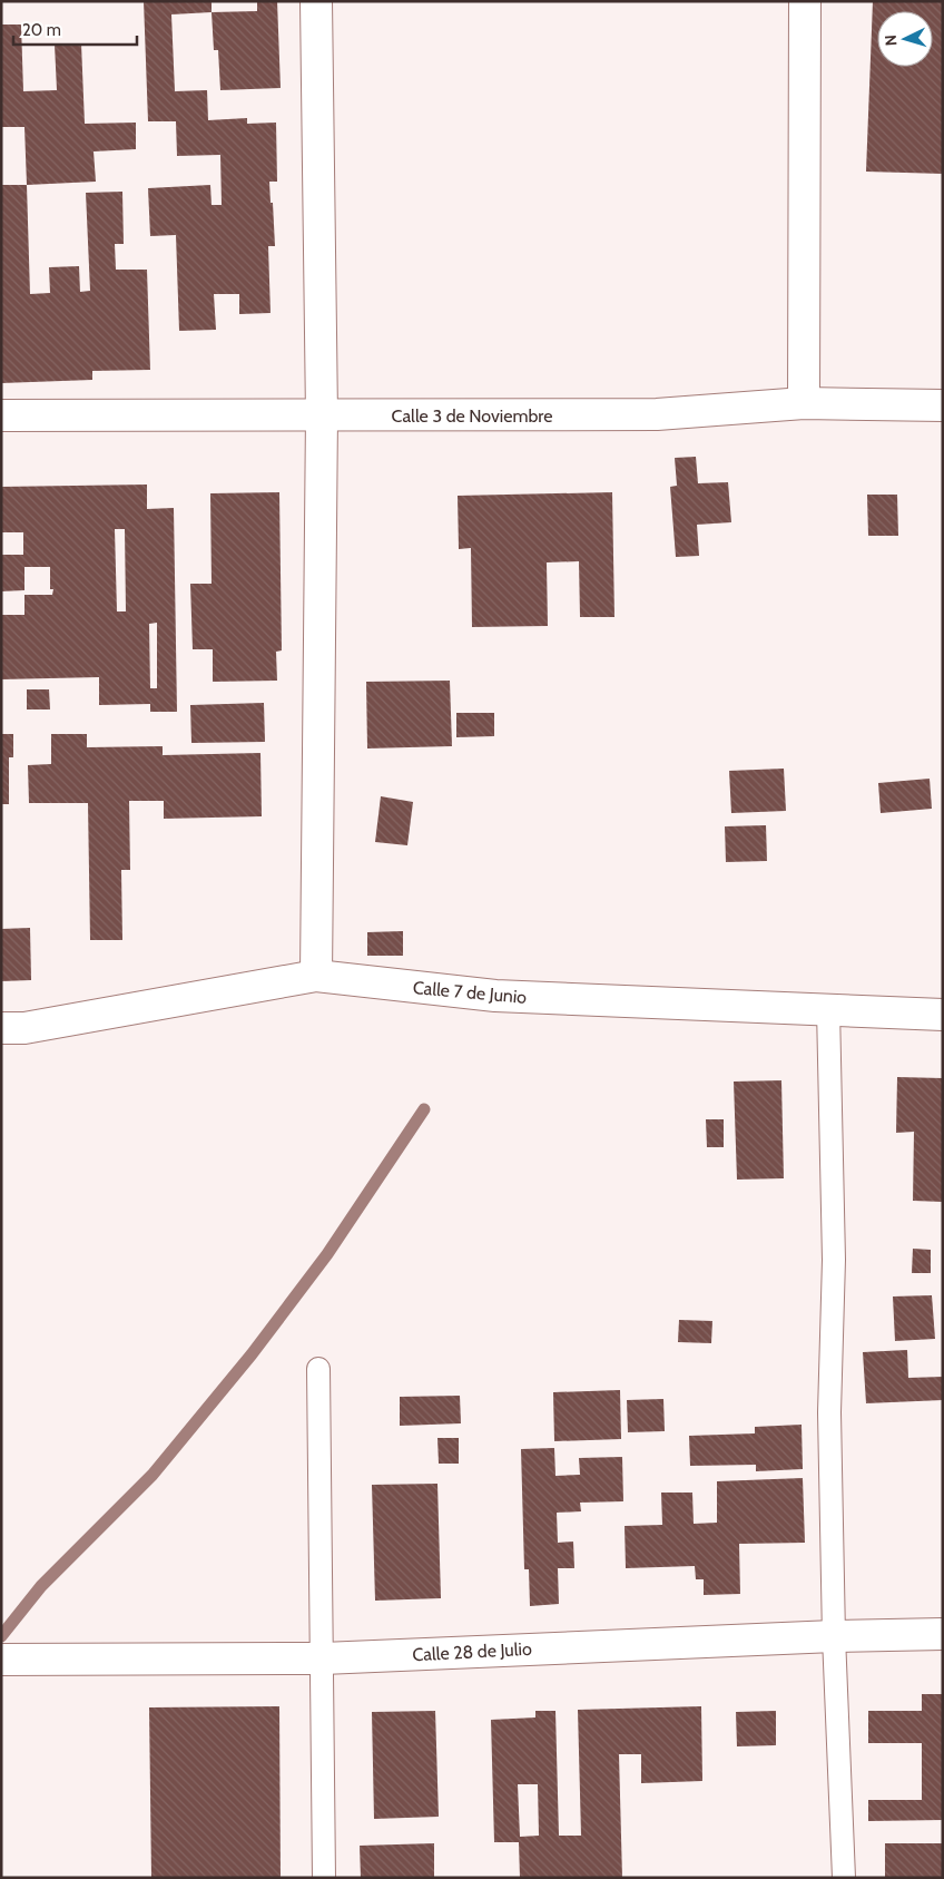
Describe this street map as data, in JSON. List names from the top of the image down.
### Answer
{
  "streets": {
    "street": ["Calle 3 de Noviembre", "Calle 7 de Junio", "Calle 28 de Julio"]
  },
  "scale_bar": "20 m",
  "north": "left"
}
